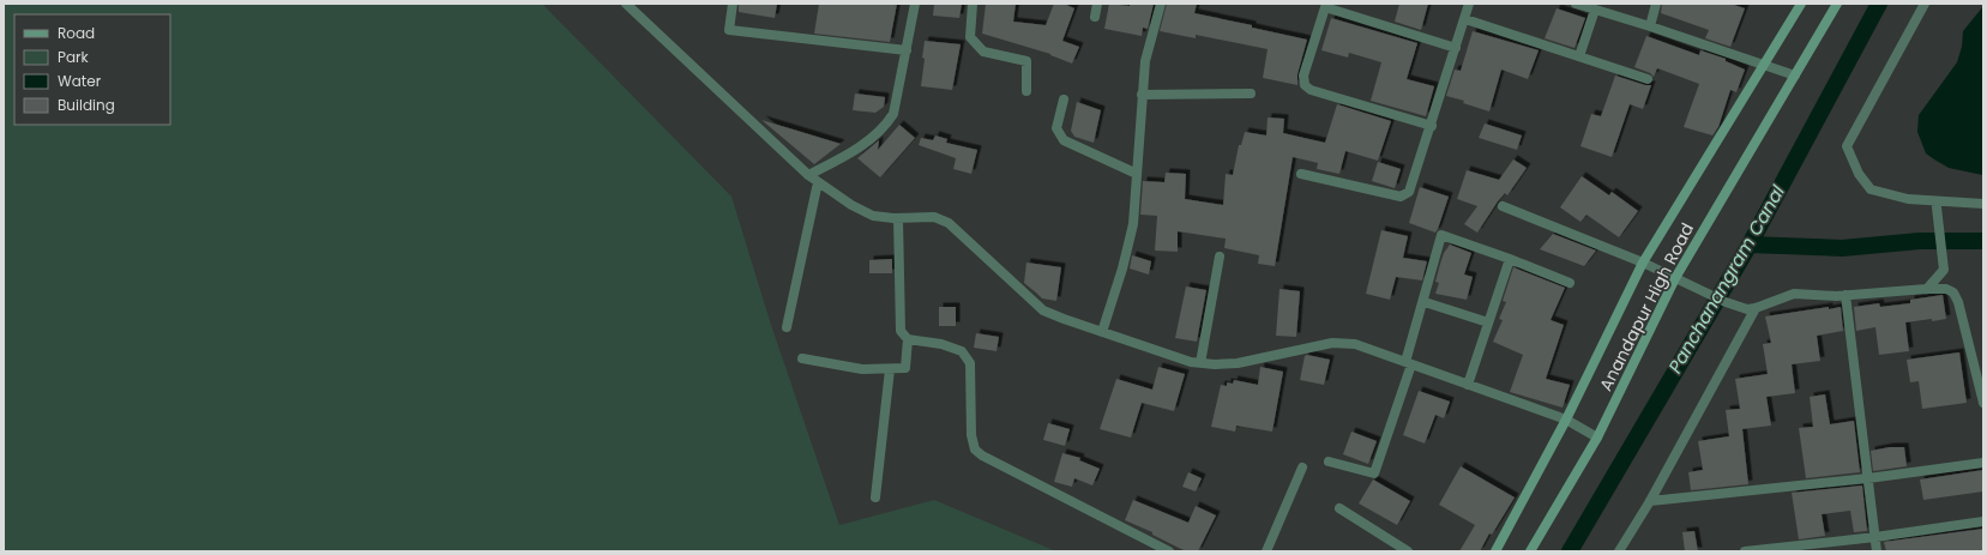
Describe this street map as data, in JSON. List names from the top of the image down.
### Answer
{
  "streets": {
    "main road": ["Anandapur High Road"]
  },
  "water": ["Panchanangram Canal"],
  "legend": [
    "Road",
    "Park",
    "Water",
    "Building"
  ]
}
